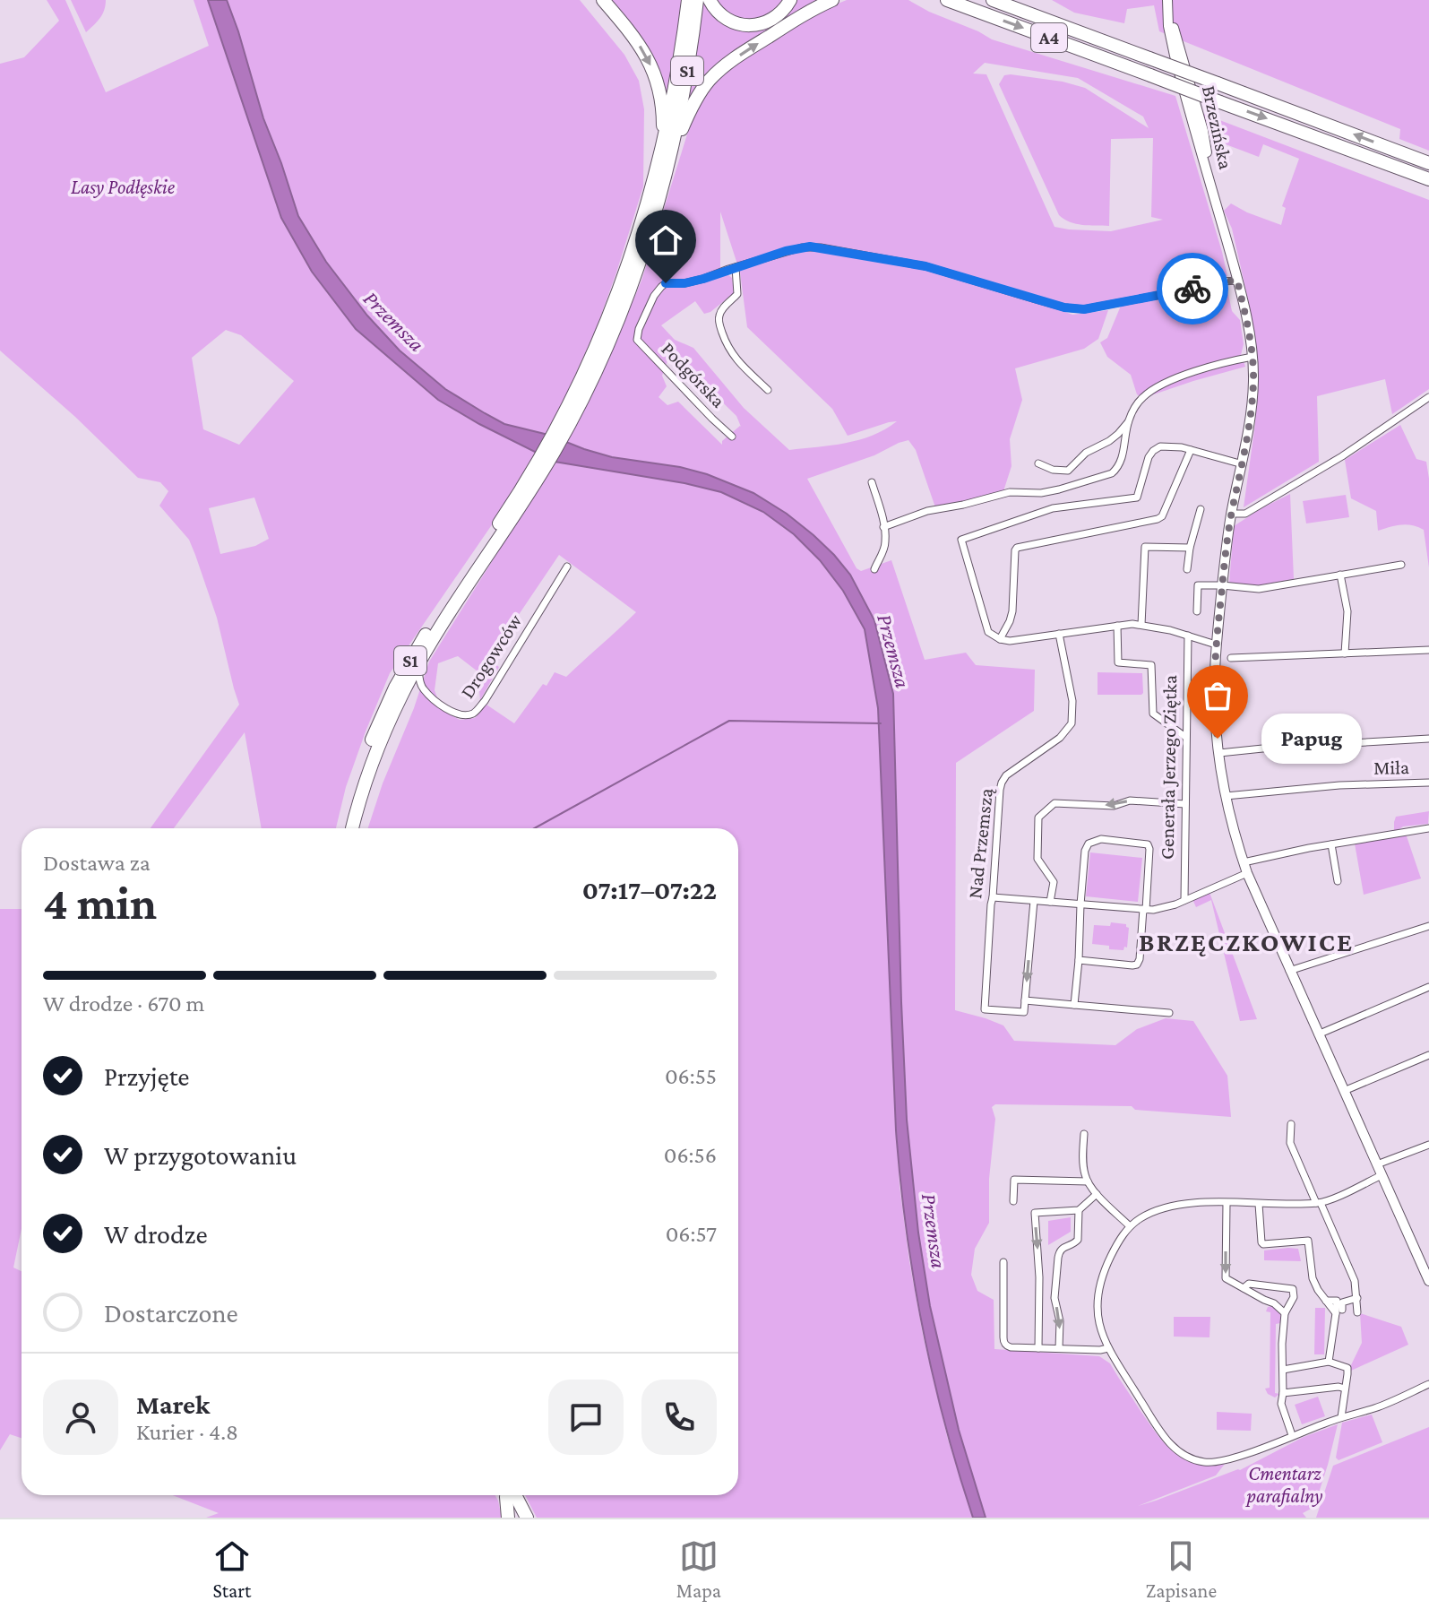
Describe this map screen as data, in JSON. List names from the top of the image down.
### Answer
{
  "streets": {
    "highway": ["A4", "S1"],
    "main road": ["Brzezińska"],
    "street": [
      "Podgórska",
      "Drogowców",
      "Generała Jerzego Ziętka",
      "Miła",
      "Nad Przemszą"
    ]
  },
  "crossings": [
    ["Brzezińska", "Podgórska"]
  ],
  "districts": ["BRZĘCZKOWICE"],
  "water": ["Przemsza"],
  "parks": ["Lasy Podłęskie", "Cmentarz parafialny"],
  "places": ["Papug"],
  "page": {
    "bubble": "Papug",
    "heading": ["4 min", "Dostawa za", "07:17–07:22"],
    "panel": ["Marek", "Kurier · 4.8"],
    "bar": "W drodze · 670 m",
    "list": [
      ["Przyjęte", "06:55"],
      ["W przygotowaniu", "06:56"],
      ["W drodze", "06:57"],
      "Dostarczone"
    ],
    "tabs": ["Start", "Mapa", "Zapisane"]
  }
}
